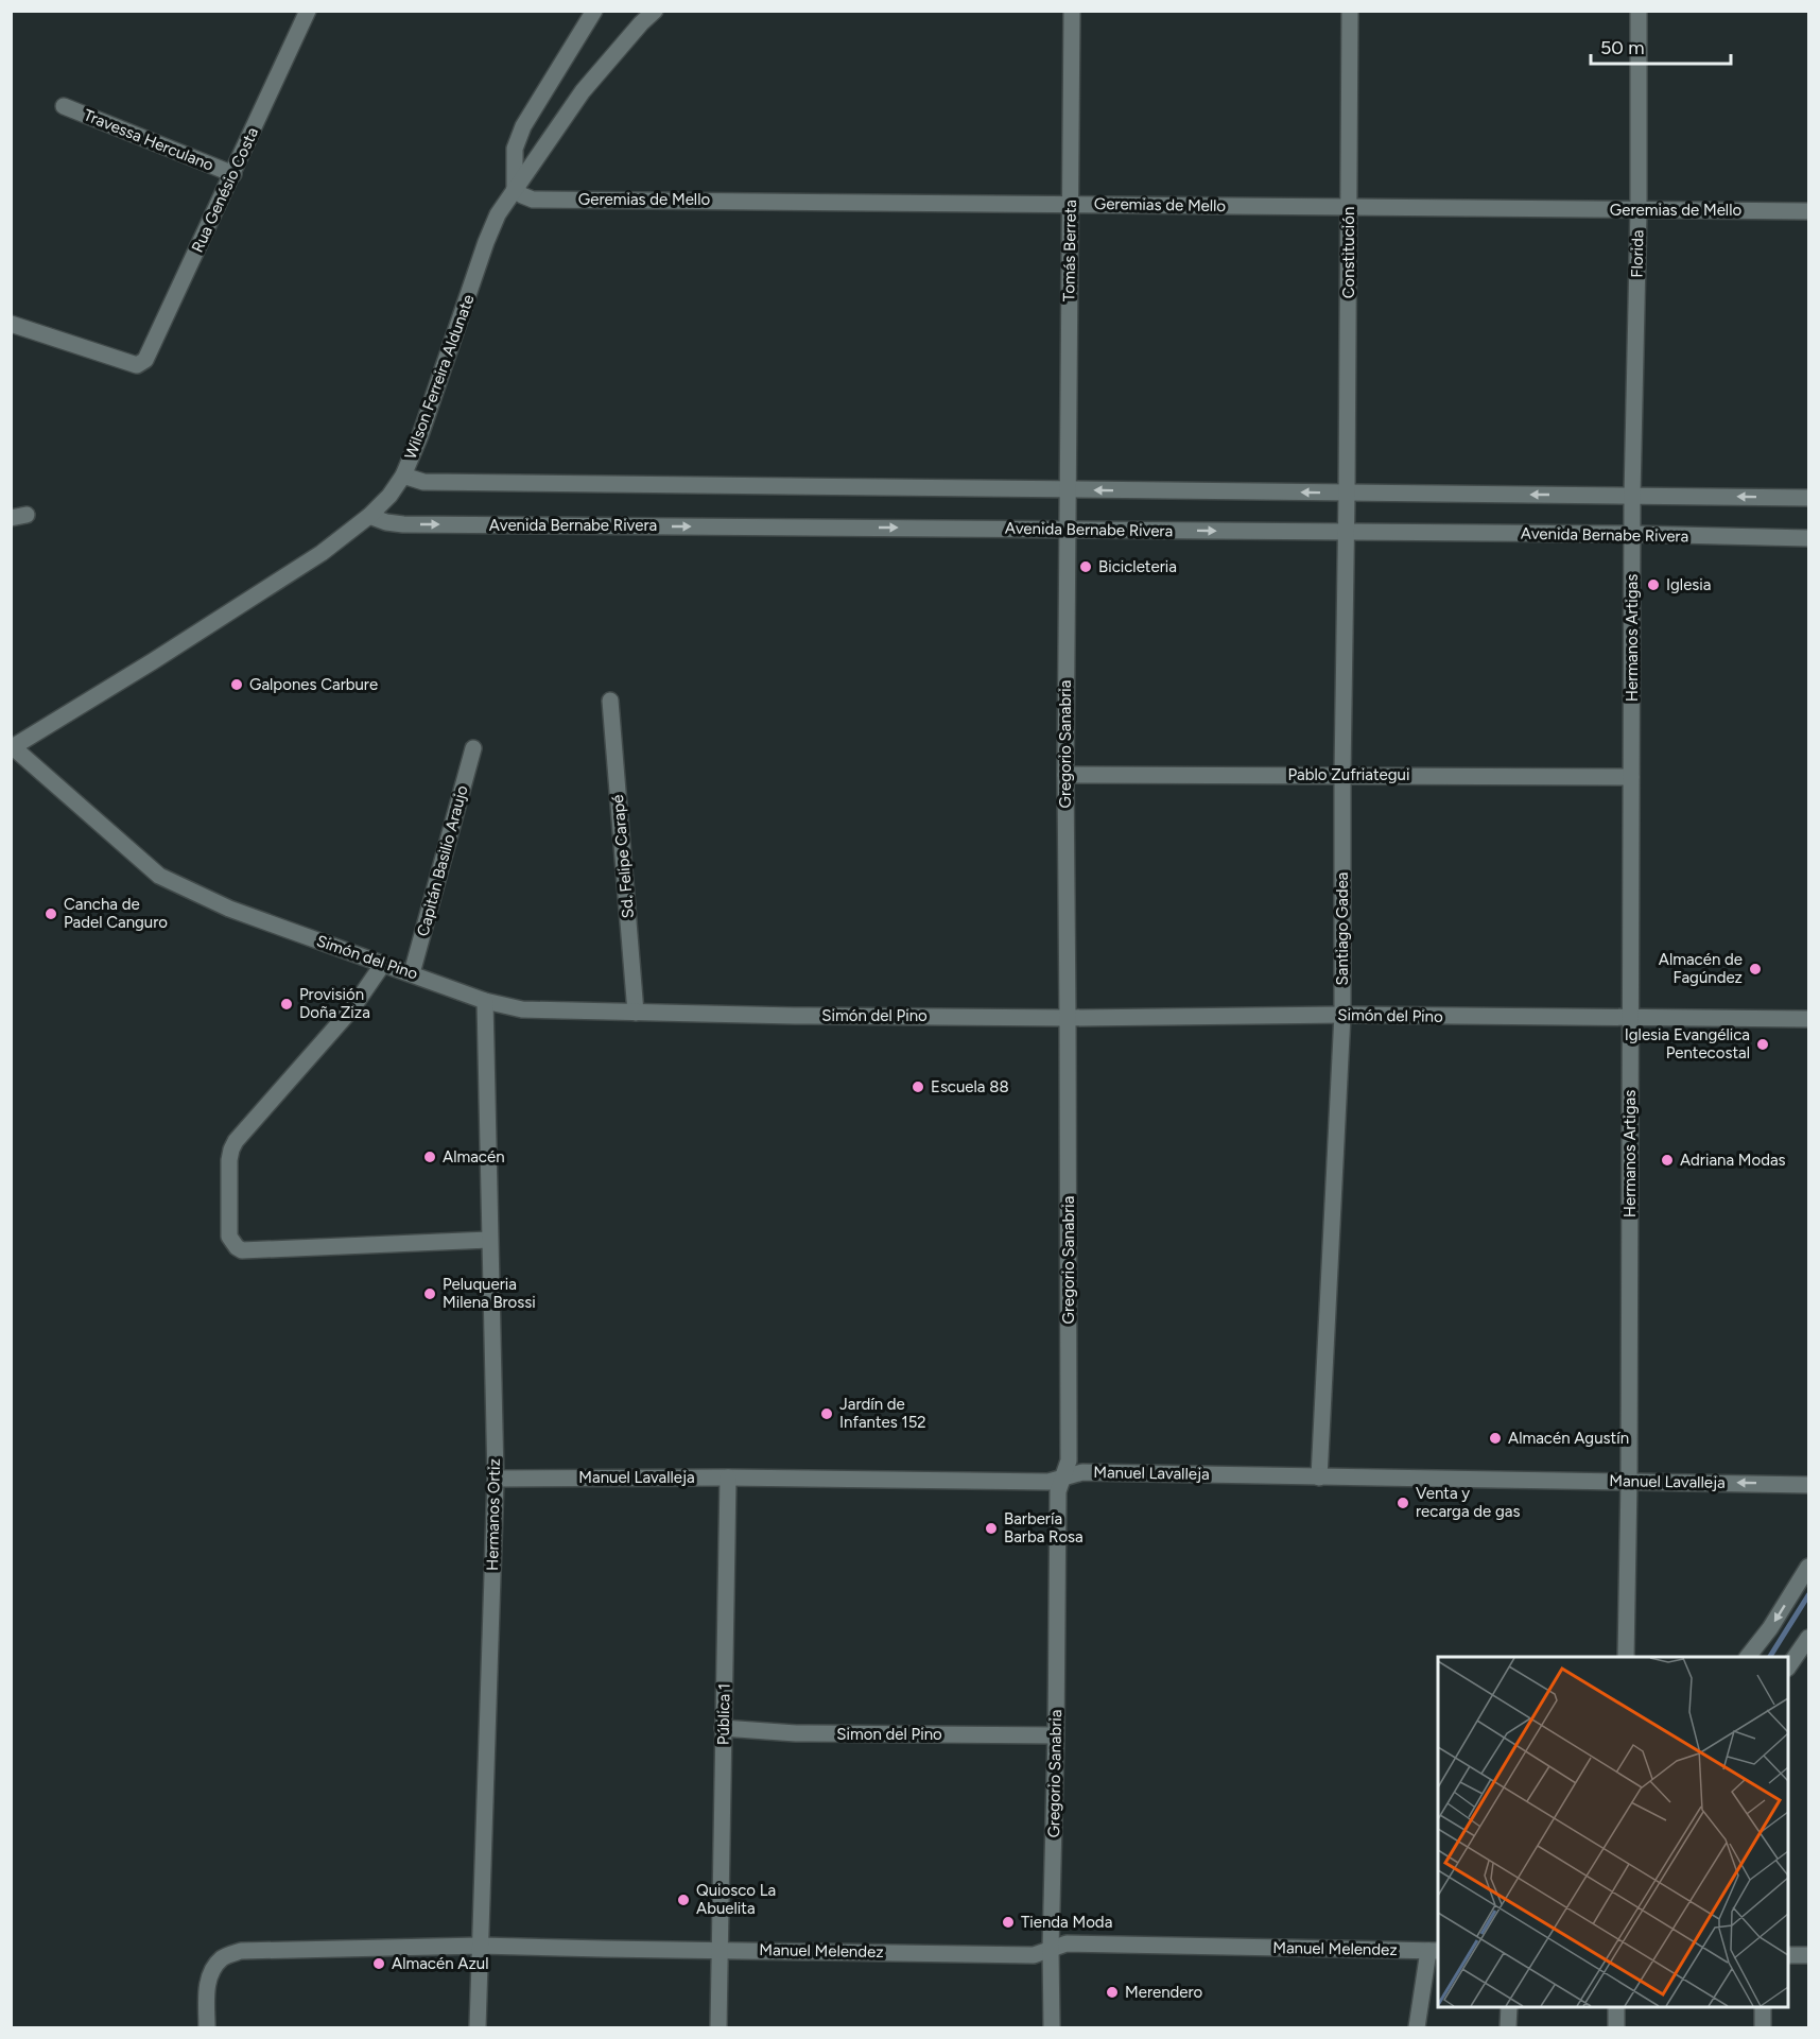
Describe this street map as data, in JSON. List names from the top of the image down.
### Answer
{
  "streets": {
    "street": [
      "Travessa Herculano",
      "Rua Genésio Costa",
      "Geremias de Mello",
      "Tomás Berreta",
      "Constitución",
      "Florida",
      "Wilson Ferreira Aldunate",
      "Avenida Bernabe Rivera",
      "Hermanos Artigas",
      "Gregorio Sanabria",
      "Pablo Zufriategui",
      "Sd. Felipe Carapé",
      "Capitán Basilio Araujo",
      "Santiago Gadea",
      "Simón del Pino",
      "Manuel Lavalleja",
      "Hermanos Ortiz",
      "Pública 1",
      "Simon del Pino",
      "Manuel Melendez"
    ]
  },
  "crossings": [
    ["Travessa Herculano", "Rua Genésio Costa"],
    ["Geremias de Mello", "Tomás Berreta"],
    ["Geremias de Mello", "Constitución"],
    ["Geremias de Mello", "Florida"],
    ["Geremias de Mello", "Wilson Ferreira Aldunate"],
    ["Tomás Berreta", "Gregorio Sanabria"],
    ["Constitución", "Santiago Gadea"],
    ["Florida", "Hermanos Artigas"],
    ["Wilson Ferreira Aldunate", "Avenida Bernabe Rivera"],
    ["Wilson Ferreira Aldunate", "Simón del Pino"],
    ["Avenida Bernabe Rivera", "Hermanos Artigas"],
    ["Avenida Bernabe Rivera", "Gregorio Sanabria"],
    ["Avenida Bernabe Rivera", "Santiago Gadea"],
    ["Hermanos Artigas", "Pablo Zufriategui"],
    ["Hermanos Artigas", "Simón del Pino"],
    ["Hermanos Artigas", "Manuel Lavalleja"],
    ["Gregorio Sanabria", "Pablo Zufriategui"],
    ["Gregorio Sanabria", "Simón del Pino"],
    ["Gregorio Sanabria", "Manuel Lavalleja"],
    ["Gregorio Sanabria", "Simon del Pino"],
    ["Gregorio Sanabria", "Manuel Melendez"],
    ["Pablo Zufriategui", "Santiago Gadea"],
    ["Sd. Felipe Carapé", "Simón del Pino"],
    ["Capitán Basilio Araujo", "Simón del Pino"],
    ["Santiago Gadea", "Simón del Pino"],
    ["Santiago Gadea", "Manuel Lavalleja"],
    ["Simón del Pino", "Hermanos Ortiz"],
    ["Manuel Lavalleja", "Hermanos Ortiz"],
    ["Manuel Lavalleja", "Pública 1"],
    ["Hermanos Ortiz", "Manuel Melendez"],
    ["Pública 1", "Simon del Pino"],
    ["Pública 1", "Manuel Melendez"]
  ],
  "places": [
    "Bicicleteria",
    "Iglesia",
    "Galpones Carbure",
    "Cancha de Padel Canguro",
    "Almacén de Fagúndez",
    "Provisión Doña Ziza",
    "Iglesia Evangélica Pentecostal",
    "Escuela 88",
    "Almacén",
    "Adriana Modas",
    "Peluqueria Milena Brossi",
    "Jardín de Infantes 152",
    "Almacén Agustín",
    "Venta y recarga de gas",
    "Barbería Barba Rosa",
    "Quiosco La Abuelita",
    "Tienda Moda",
    "Almacén Azul",
    "Merendero"
  ],
  "scale_bar": "50 m"
}
